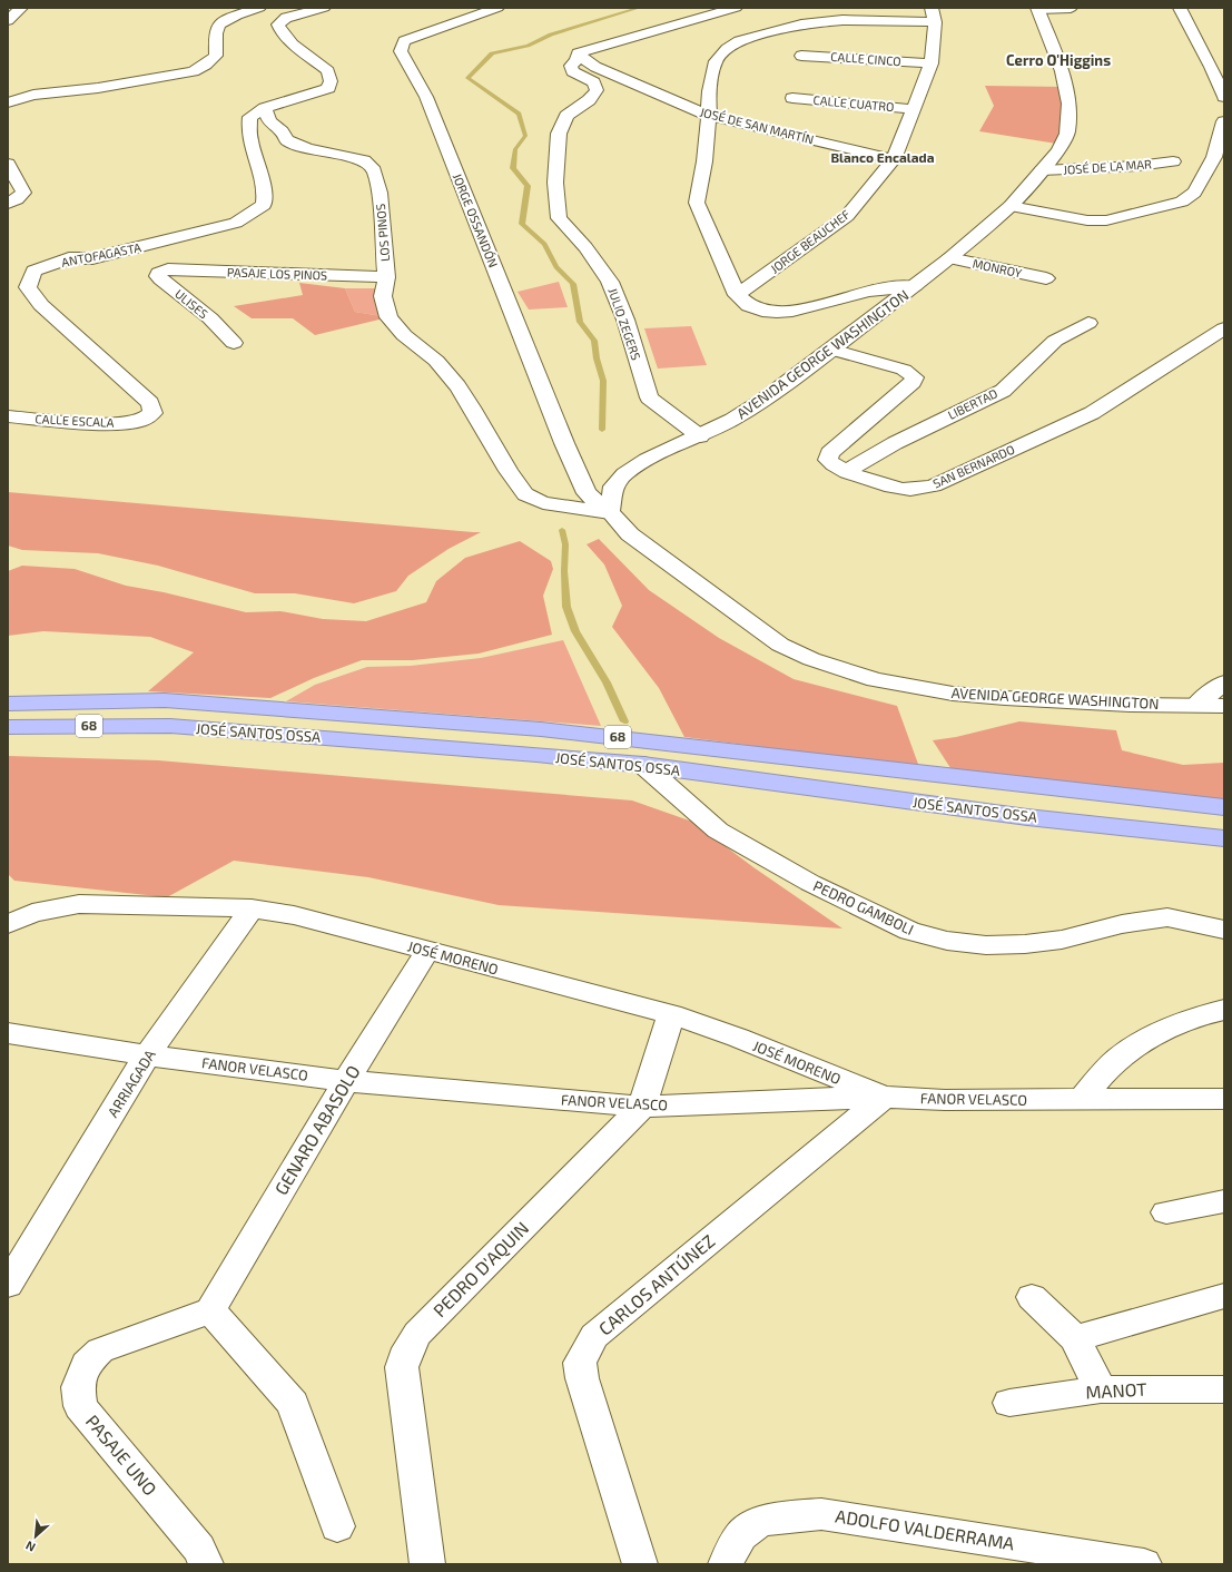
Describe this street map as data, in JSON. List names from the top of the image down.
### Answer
{
  "streets": {
    "highway": ["68", "JOSÉ SANTOS OSSA"],
    "street": [
      "CALLE CINCO",
      "CALLE CUATRO",
      "JOSÉ DE SAN MARTÍN",
      "JOSÉ DE LA MAR",
      "JORGE OSSANDÓN",
      "LOS PINOS",
      "JORGE BEAUCHEF",
      "ANTOFAGASTA",
      "MONROY",
      "PASAJE LOS PINOS",
      "ULISES",
      "JULIO ZEGERS",
      "AVENIDA GEORGE WASHINGTON",
      "LIBERTAD",
      "CALLE ESCALA",
      "SAN BERNARDO",
      "PEDRO GAMBOLI",
      "JOSÉ MORENO",
      "FANOR VELASCO",
      "ARRIAGADA",
      "GENARO ABASOLO",
      "PEDRO D'AQUIN",
      "CARLOS ANTÚNEZ",
      "MANOT",
      "PASAJE UNO",
      "ADOLFO VALDERRAMA"
    ]
  },
  "crossings": [
    ["CALLE CINCO", "JORGE BEAUCHEF"],
    ["CALLE CUATRO", "JORGE BEAUCHEF"],
    ["JOSÉ DE SAN MARTÍN", "JORGE BEAUCHEF"],
    ["JOSÉ DE SAN MARTÍN", "JULIO ZEGERS"],
    ["JOSÉ DE LA MAR", "AVENIDA GEORGE WASHINGTON"],
    ["JORGE OSSANDÓN", "LOS PINOS"],
    ["JORGE OSSANDÓN", "AVENIDA GEORGE WASHINGTON"],
    ["LOS PINOS", "ANTOFAGASTA"],
    ["LOS PINOS", "PASAJE LOS PINOS"],
    ["LOS PINOS", "AVENIDA GEORGE WASHINGTON"],
    ["ANTOFAGASTA", "CALLE ESCALA"],
    ["MONROY", "AVENIDA GEORGE WASHINGTON"],
    ["PASAJE LOS PINOS", "ULISES"],
    ["JULIO ZEGERS", "AVENIDA GEORGE WASHINGTON"],
    ["AVENIDA GEORGE WASHINGTON", "SAN BERNARDO"],
    ["LIBERTAD", "SAN BERNARDO"],
    ["JOSÉ SANTOS OSSA", "PEDRO GAMBOLI"],
    ["JOSÉ MORENO", "FANOR VELASCO"],
    ["JOSÉ MORENO", "ARRIAGADA"],
    ["JOSÉ MORENO", "GENARO ABASOLO"],
    ["JOSÉ MORENO", "PEDRO D'AQUIN"],
    ["JOSÉ MORENO", "CARLOS ANTÚNEZ"],
    ["FANOR VELASCO", "ARRIAGADA"],
    ["FANOR VELASCO", "GENARO ABASOLO"],
    ["FANOR VELASCO", "PEDRO D'AQUIN"],
    ["FANOR VELASCO", "CARLOS ANTÚNEZ"],
    ["GENARO ABASOLO", "PASAJE UNO"]
  ],
  "districts": ["Cerro O'Higgins", "Blanco Encalada"],
  "north": "bottom left"
}
